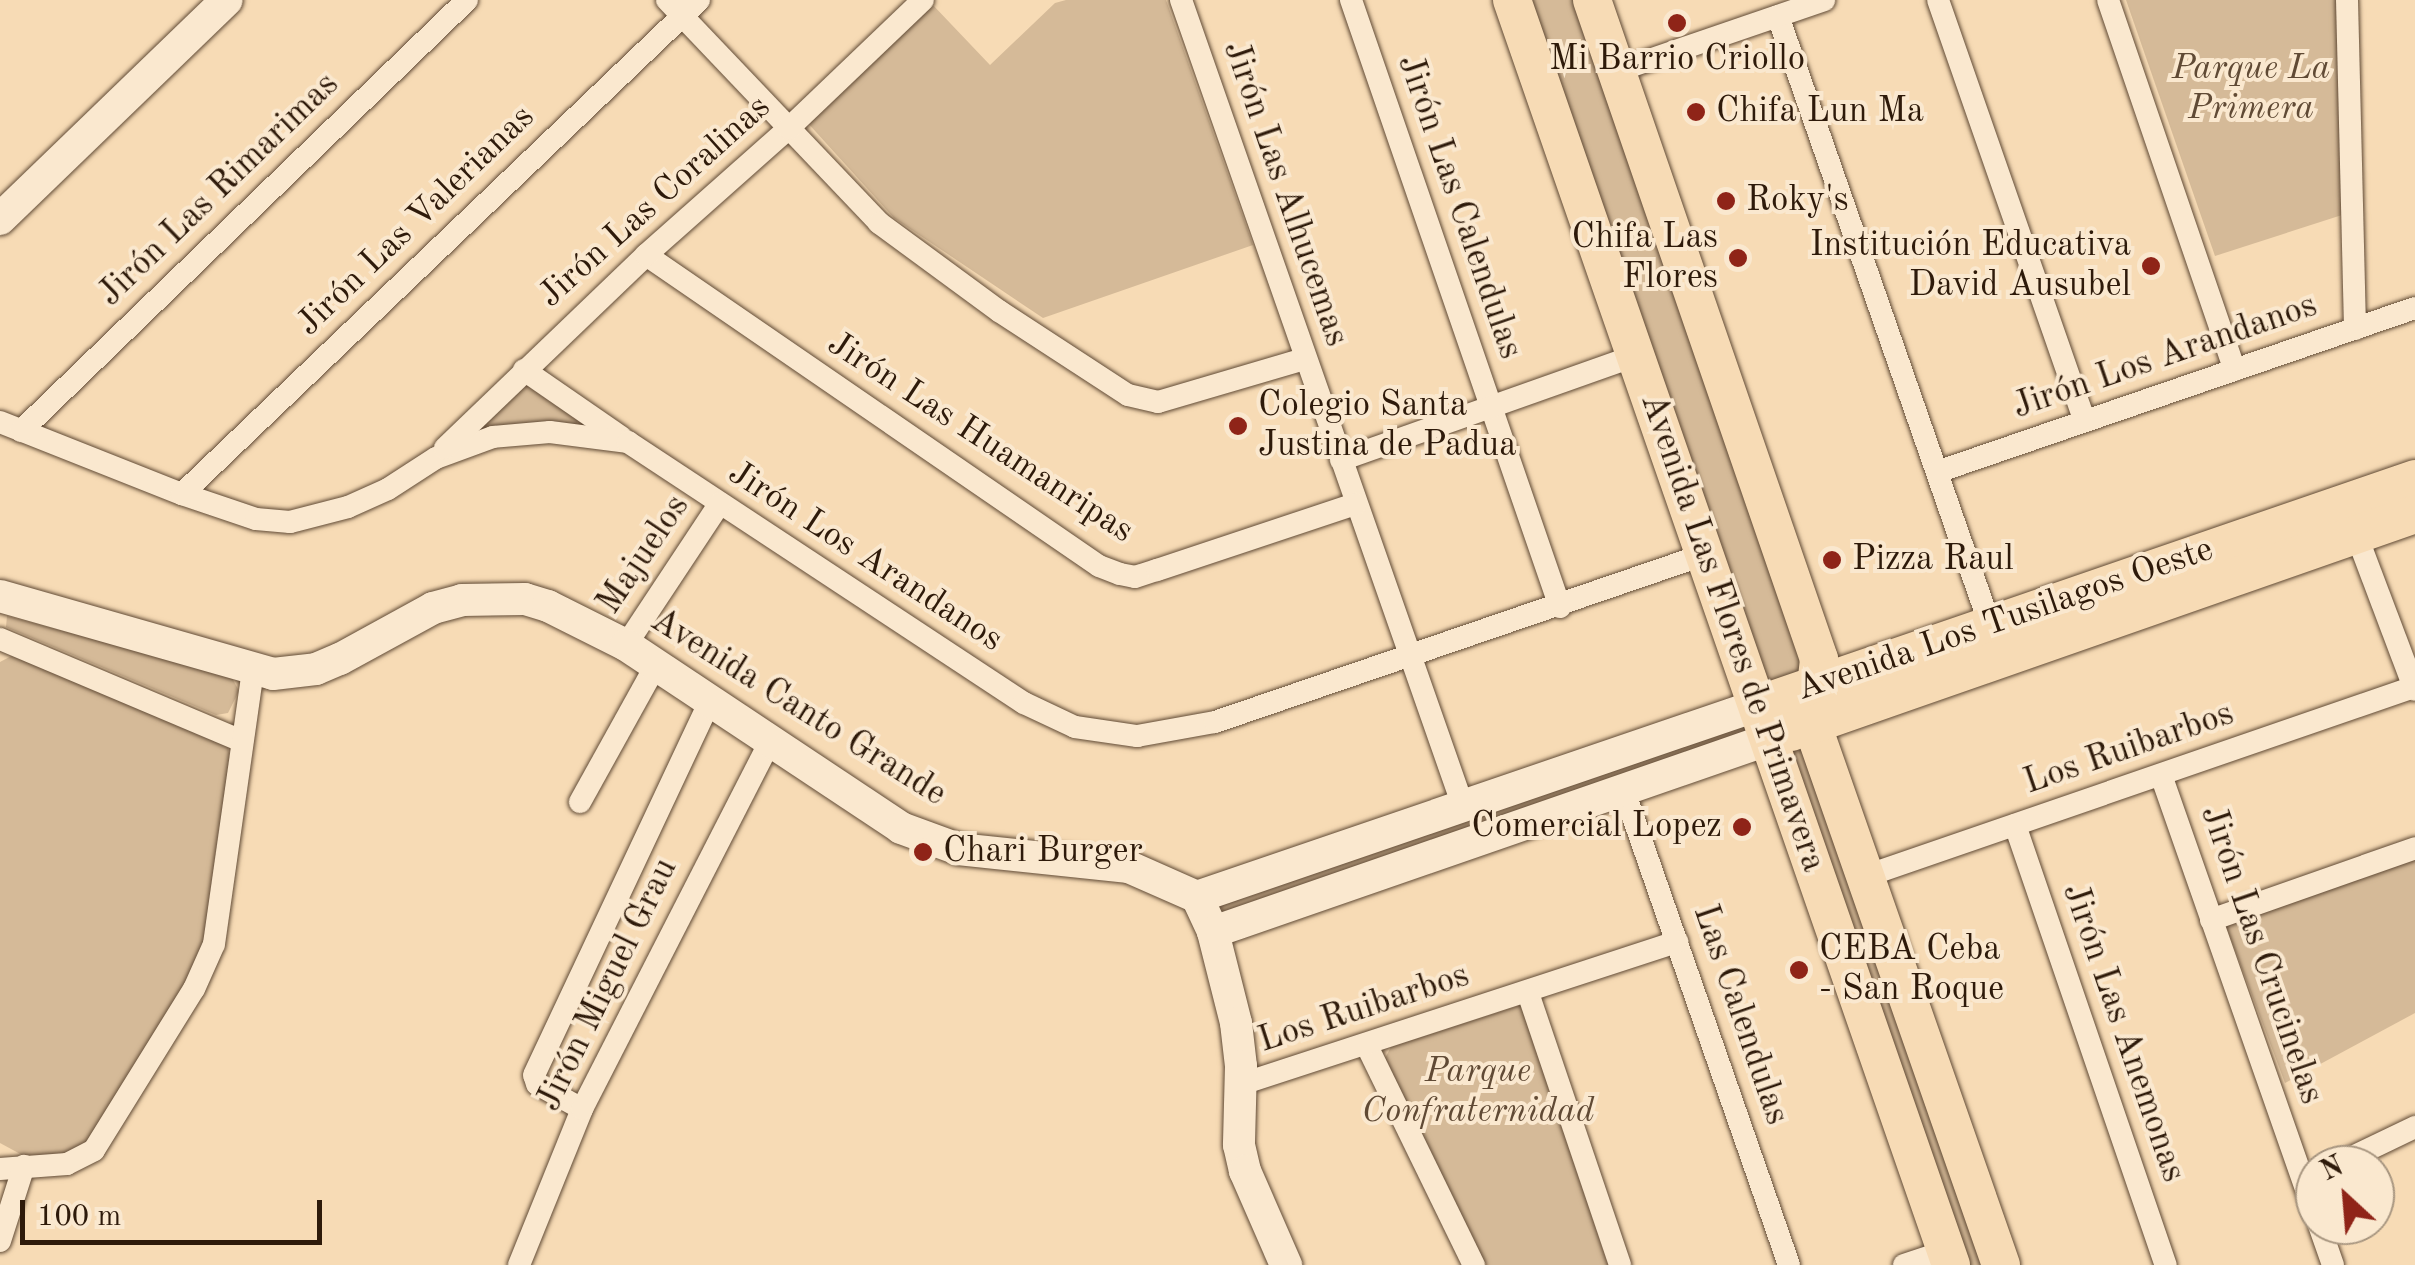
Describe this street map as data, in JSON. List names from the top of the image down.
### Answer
{
  "streets": {
    "main road": ["Avenida Los Tusilagos Oeste", "Avenida Las Flores de Primavera"],
    "street": [
      "Jirón Las Rimarimas",
      "Jirón Las Alhucemas",
      "Jirón Las Coralinas",
      "Jirón Las Calendulas",
      "Jirón Las Valerianas",
      "Jirón Los Arandanos",
      "Jirón Las Huamanripas",
      "Majuelos",
      "Avenida Canto Grande",
      "Los Ruibarbos",
      "Jirón Las Crucinelas",
      "Jirón Miguel Grau",
      "Las Calendulas",
      "Jirón Las Anemonas"
    ]
  },
  "crossings": [
    ["Jirón Las Rimarimas", "Jirón Los Arandanos"],
    ["Jirón Las Alhucemas", "Jirón Los Arandanos"],
    ["Jirón Las Alhucemas", "Jirón Las Huamanripas"],
    ["Jirón Las Alhucemas", "Avenida Los Tusilagos Oeste"],
    ["Jirón Las Coralinas", "Jirón Los Arandanos"],
    ["Jirón Las Coralinas", "Jirón Las Huamanripas"],
    ["Jirón Las Calendulas", "Jirón Los Arandanos"],
    ["Jirón Las Valerianas", "Jirón Los Arandanos"],
    ["Jirón Los Arandanos", "Majuelos"],
    ["Jirón Los Arandanos", "Avenida Las Flores de Primavera"],
    ["Majuelos", "Avenida Canto Grande"],
    ["Avenida Los Tusilagos Oeste", "Avenida Las Flores de Primavera"],
    ["Avenida Los Tusilagos Oeste", "Avenida Canto Grande"],
    ["Avenida Los Tusilagos Oeste", "Las Calendulas"],
    ["Avenida Las Flores de Primavera", "Los Ruibarbos"],
    ["Avenida Canto Grande", "Jirón Miguel Grau"],
    ["Los Ruibarbos", "Jirón Las Crucinelas"],
    ["Los Ruibarbos", "Las Calendulas"],
    ["Los Ruibarbos", "Jirón Las Anemonas"]
  ],
  "parks": ["Parque La Primera", "Parque Confraternidad"],
  "places": [
    "Mi Barrio Criollo",
    "Chifa Lun Ma",
    "Roky's",
    "Chifa Las Flores",
    "Institución Educativa David Ausubel",
    "Colegio Santa Justina de Padua",
    "Pizza Raul",
    "Comercial Lopez",
    "Chari Burger",
    "CEBA Ceba - San Roque"
  ],
  "scale_bar": "100 m",
  "north": "top left"
}
